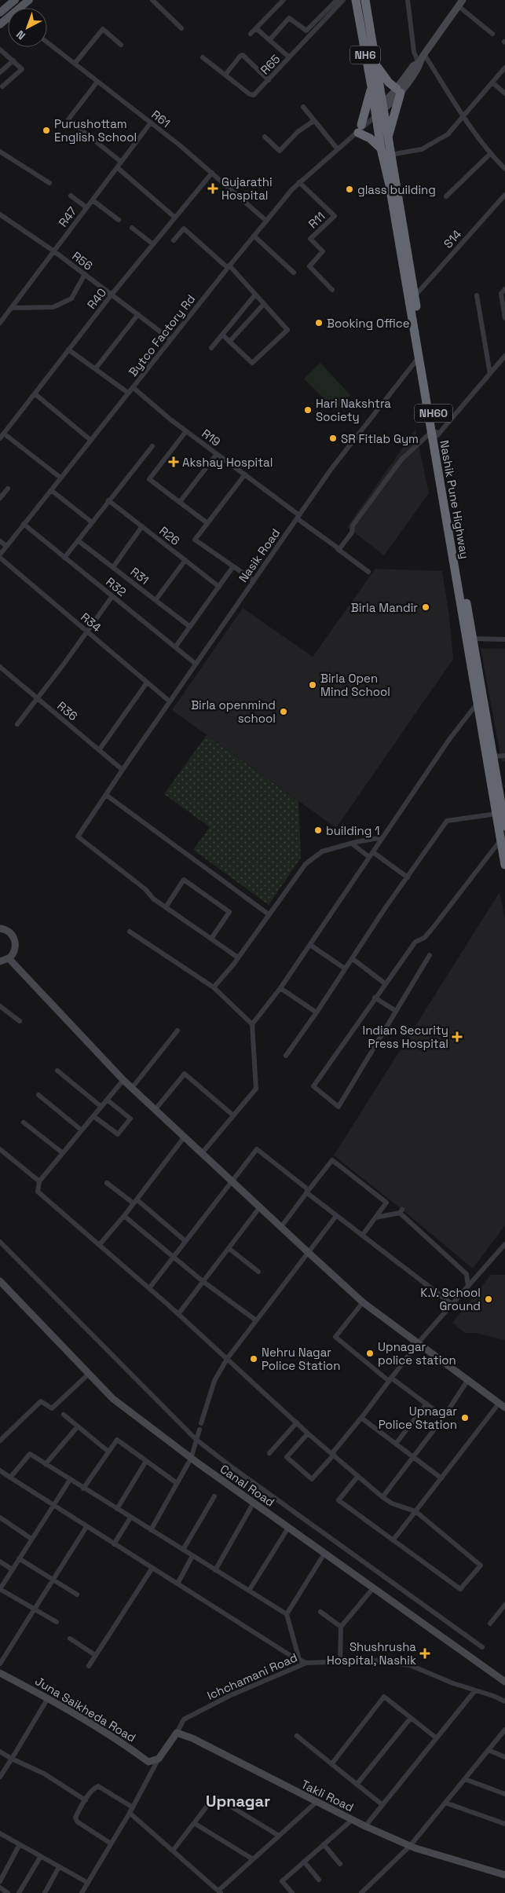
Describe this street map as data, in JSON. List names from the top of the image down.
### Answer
{
  "streets": {
    "highway": ["NH6", "NH60", "Nashik Pune Highway"],
    "street": [
      "R65",
      "R61",
      "R47",
      "R11",
      "S14",
      "R56",
      "R40",
      "Bytco Factory Rd",
      "R19",
      "R26",
      "Nasik Road",
      "R31",
      "R32",
      "R34",
      "R36",
      "Canal Road",
      "Ichchamani Road",
      "Juna Saikheda Road",
      "Takli Road"
    ]
  },
  "crossings": [
    ["R61", "R47"],
    ["R61", "R40"],
    ["R61", "Bytco Factory Rd"],
    ["R47", "R56"],
    ["R11", "Bytco Factory Rd"],
    ["S14", "Nashik Pune Highway"],
    ["R56", "R40"],
    ["R56", "Bytco Factory Rd"],
    ["Bytco Factory Rd", "R19"],
    ["Bytco Factory Rd", "Nashik Pune Highway"],
    ["Bytco Factory Rd", "R32"],
    ["Bytco Factory Rd", "R34"],
    ["R19", "Nasik Road"],
    ["Nashik Pune Highway", "Nasik Road"],
    ["Nasik Road", "R32"],
    ["Nasik Road", "R34"],
    ["Nasik Road", "R36"],
    ["Ichchamani Road", "Takli Road"]
  ],
  "districts": ["Upnagar"],
  "places": {
    "other": [
      "Purushottam English School",
      "glass building",
      "Booking Office",
      "Hari Nakshtra Society",
      "SR Fitlab Gym",
      "Birla Mandir",
      "Birla Open Mind School",
      "Birla openmind school",
      "building 1",
      "K.V. School Ground",
      "Upnagar police station",
      "Nehru Nagar Police Station",
      "Upnagar Police Station"
    ],
    "health": [
      "Gujarathi Hospital",
      "Akshay Hospital",
      "Indian Security Press Hospital",
      "Shushrusha Hospital, Nashik"
    ]
  },
  "north": "bottom left"
}
